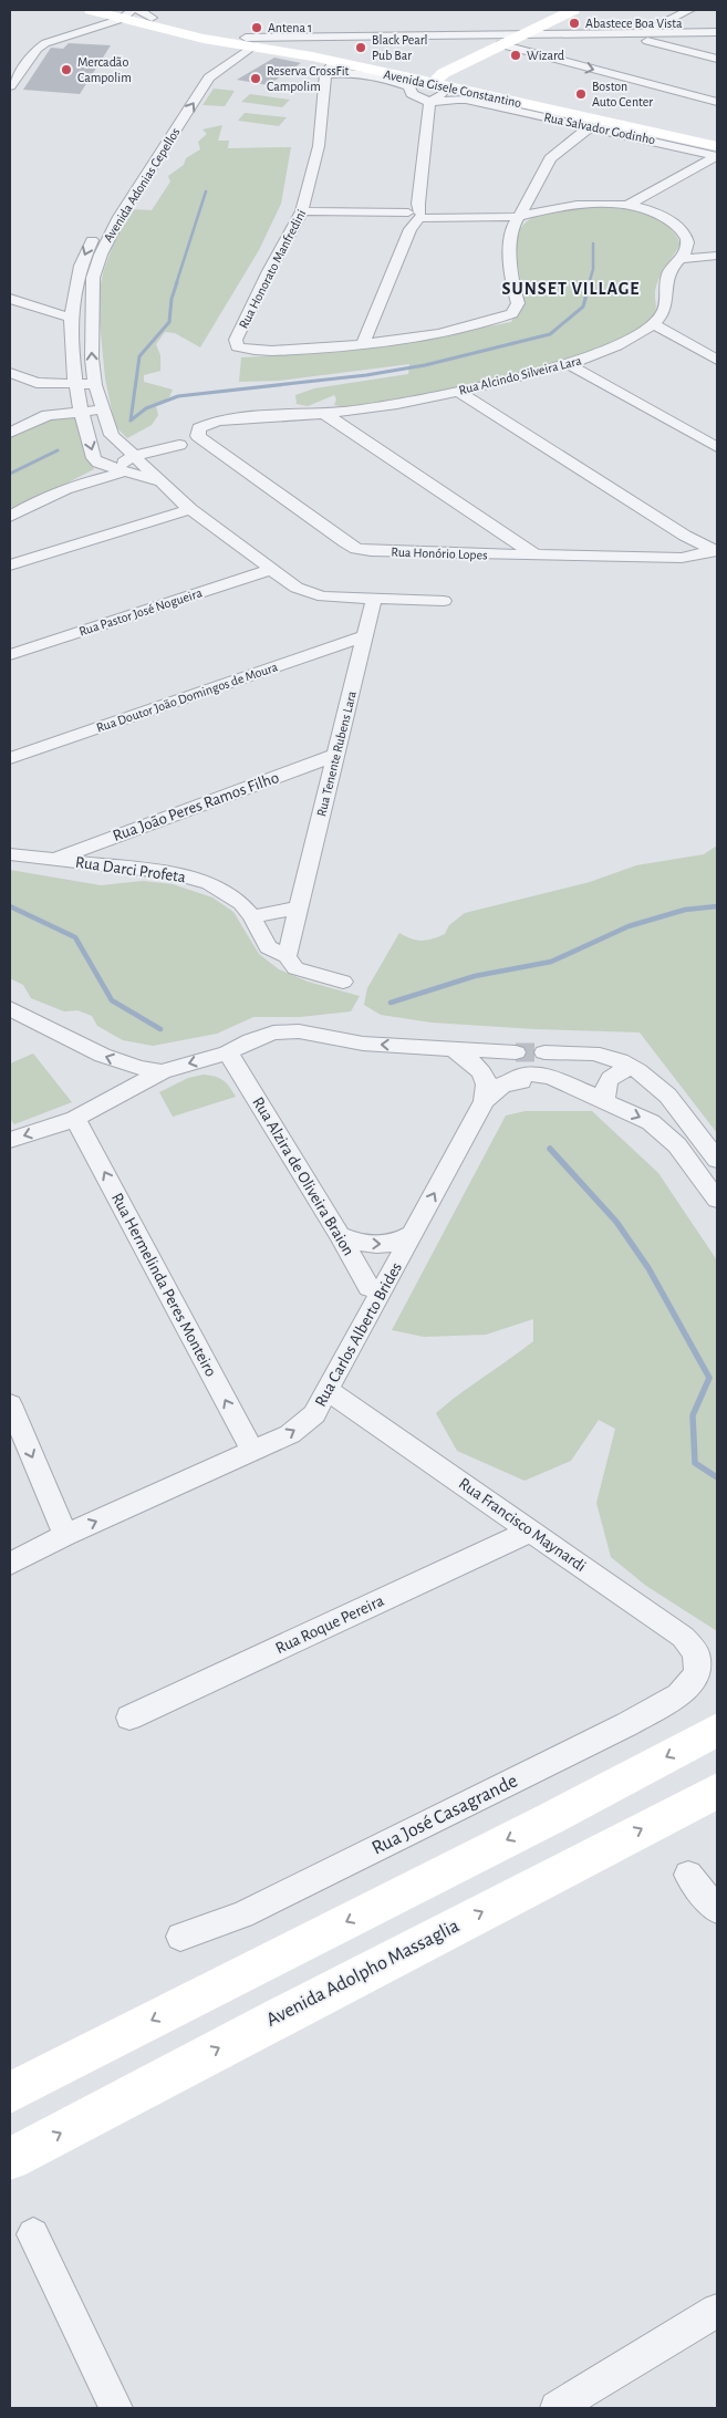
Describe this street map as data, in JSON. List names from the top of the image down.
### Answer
{
  "streets": {
    "main road": ["Avenida Gisele Constantino", "Avenida Adolpho Massaglia"],
    "street": [
      "Rua Salvador Godinho",
      "Avenida Adonias Cepellos",
      "Rua Honorato Manfredini",
      "Rua Alcindo Silveira Lara",
      "Rua Honório Lopes",
      "Rua Pastor José Nogueira",
      "Rua Doutor João Domingos de Moura",
      "Rua Tenente Rubens Lara",
      "Rua João Peres Ramos Filho",
      "Rua Darci Profeta",
      "Rua Alzira de Oliveira Braion",
      "Rua Hermelinda Peres Monteiro",
      "Rua Carlos Alberto Brides",
      "Rua Francisco Maynardi",
      "Rua Roque Pereira",
      "Rua José Casagrande"
    ]
  },
  "crossings": [
    ["Avenida Gisele Constantino", "Avenida Adonias Cepellos"],
    ["Avenida Gisele Constantino", "Rua Honorato Manfredini"],
    ["Avenida Adonias Cepellos", "Rua Pastor José Nogueira"],
    ["Avenida Adonias Cepellos", "Rua Tenente Rubens Lara"],
    ["Rua Honorato Manfredini", "Rua Alcindo Silveira Lara"],
    ["Rua Alcindo Silveira Lara", "Rua Honório Lopes"],
    ["Rua Doutor João Domingos de Moura", "Rua Tenente Rubens Lara"],
    ["Rua Tenente Rubens Lara", "Rua João Peres Ramos Filho"],
    ["Rua Tenente Rubens Lara", "Rua Darci Profeta"],
    ["Rua João Peres Ramos Filho", "Rua Darci Profeta"],
    ["Rua Alzira de Oliveira Braion", "Rua Carlos Alberto Brides"],
    ["Rua Hermelinda Peres Monteiro", "Rua Carlos Alberto Brides"],
    ["Rua Carlos Alberto Brides", "Rua Francisco Maynardi"],
    ["Rua Francisco Maynardi", "Rua Roque Pereira"],
    ["Rua Francisco Maynardi", "Rua José Casagrande"]
  ],
  "one_way": ["Rua Hermelinda Peres Monteiro", "Rua Carlos Alberto Brides"],
  "districts": ["SUNSET VILLAGE"],
  "places": [
    "Abastece Boa Vista",
    "Antena 1",
    "Black Pearl Pub Bar",
    "Wizard",
    "Mercadão Campolim",
    "Reserva CrossFit Campolim",
    "Boston Auto Center"
  ]
}
